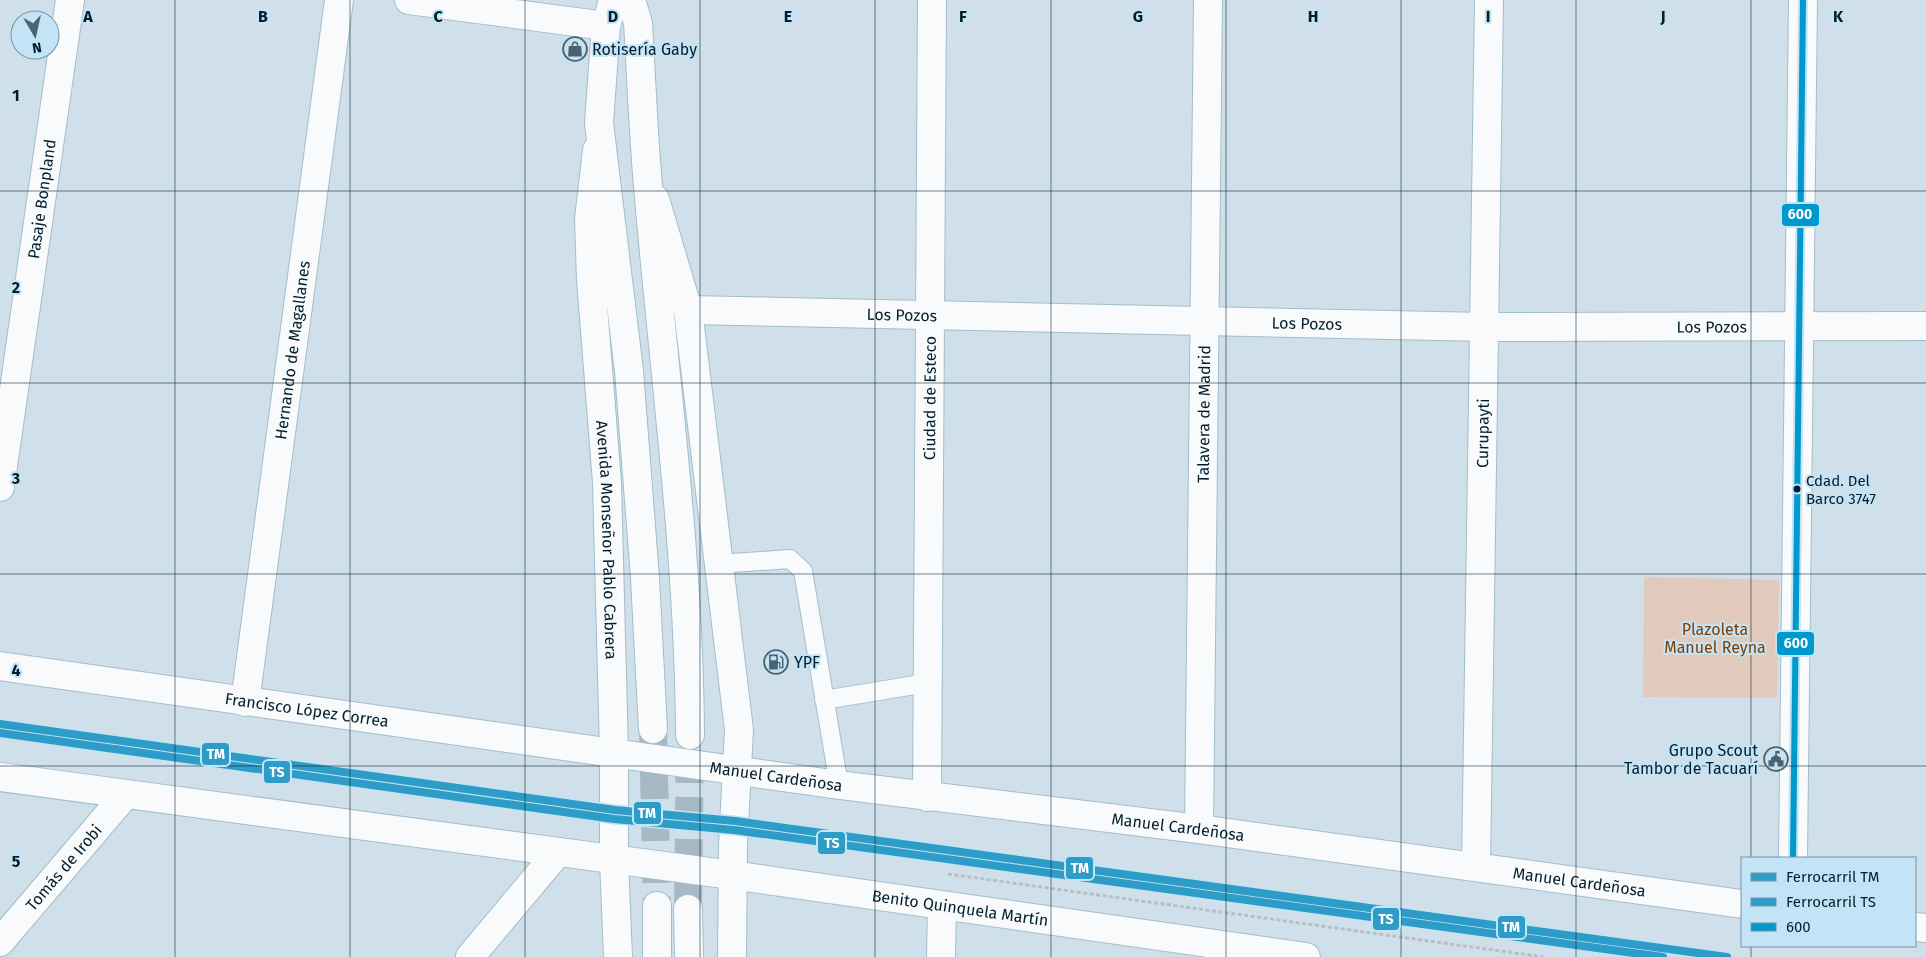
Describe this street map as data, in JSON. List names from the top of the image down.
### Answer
{
  "streets": {
    "street": [
      "Pasaje Bonpland",
      "Los Pozos",
      "Hernando de Magallanes",
      "Ciudad de Esteco",
      "Talavera de Madrid",
      "Curupayti",
      "Avenida Monseñor Pablo Cabrera",
      "Francisco López Correa",
      "Manuel Cardeñosa",
      "Tomás de Irobi",
      "Benito Quinquela Martín"
    ]
  },
  "crossings": [
    ["Los Pozos", "Ciudad de Esteco"],
    ["Los Pozos", "Talavera de Madrid"],
    ["Los Pozos", "Curupayti"],
    ["Hernando de Magallanes", "Francisco López Correa"],
    ["Ciudad de Esteco", "Manuel Cardeñosa"],
    ["Talavera de Madrid", "Manuel Cardeñosa"],
    ["Curupayti", "Manuel Cardeñosa"],
    ["Avenida Monseñor Pablo Cabrera", "Francisco López Correa"],
    ["Avenida Monseñor Pablo Cabrera", "Manuel Cardeñosa"],
    ["Avenida Monseñor Pablo Cabrera", "Benito Quinquela Martín"],
    ["Francisco López Correa", "Manuel Cardeñosa"]
  ],
  "parks": ["Plazoleta Manuel Reyna"],
  "places": {
    "shop": ["Rotisería Gaby"],
    "other": ["Cdad. Del Barco 3747"],
    "fuel station": ["YPF"],
    "public building": ["Grupo Scout Tambor de Tacuarí"]
  },
  "lines": ["transit line 600", "rail line TM", "rail line TS"],
  "legend": ["Ferrocarril TM", "Ferrocarril TS", "600"],
  "north": "bottom",
  "grid": {
    "columns": [
      "A",
      "B",
      "C",
      "D",
      "E",
      "F",
      "G",
      "H",
      "I",
      "J",
      "K"
    ],
    "rows": [
      "1",
      "2",
      "3",
      "4",
      "5"
    ]
  }
}
